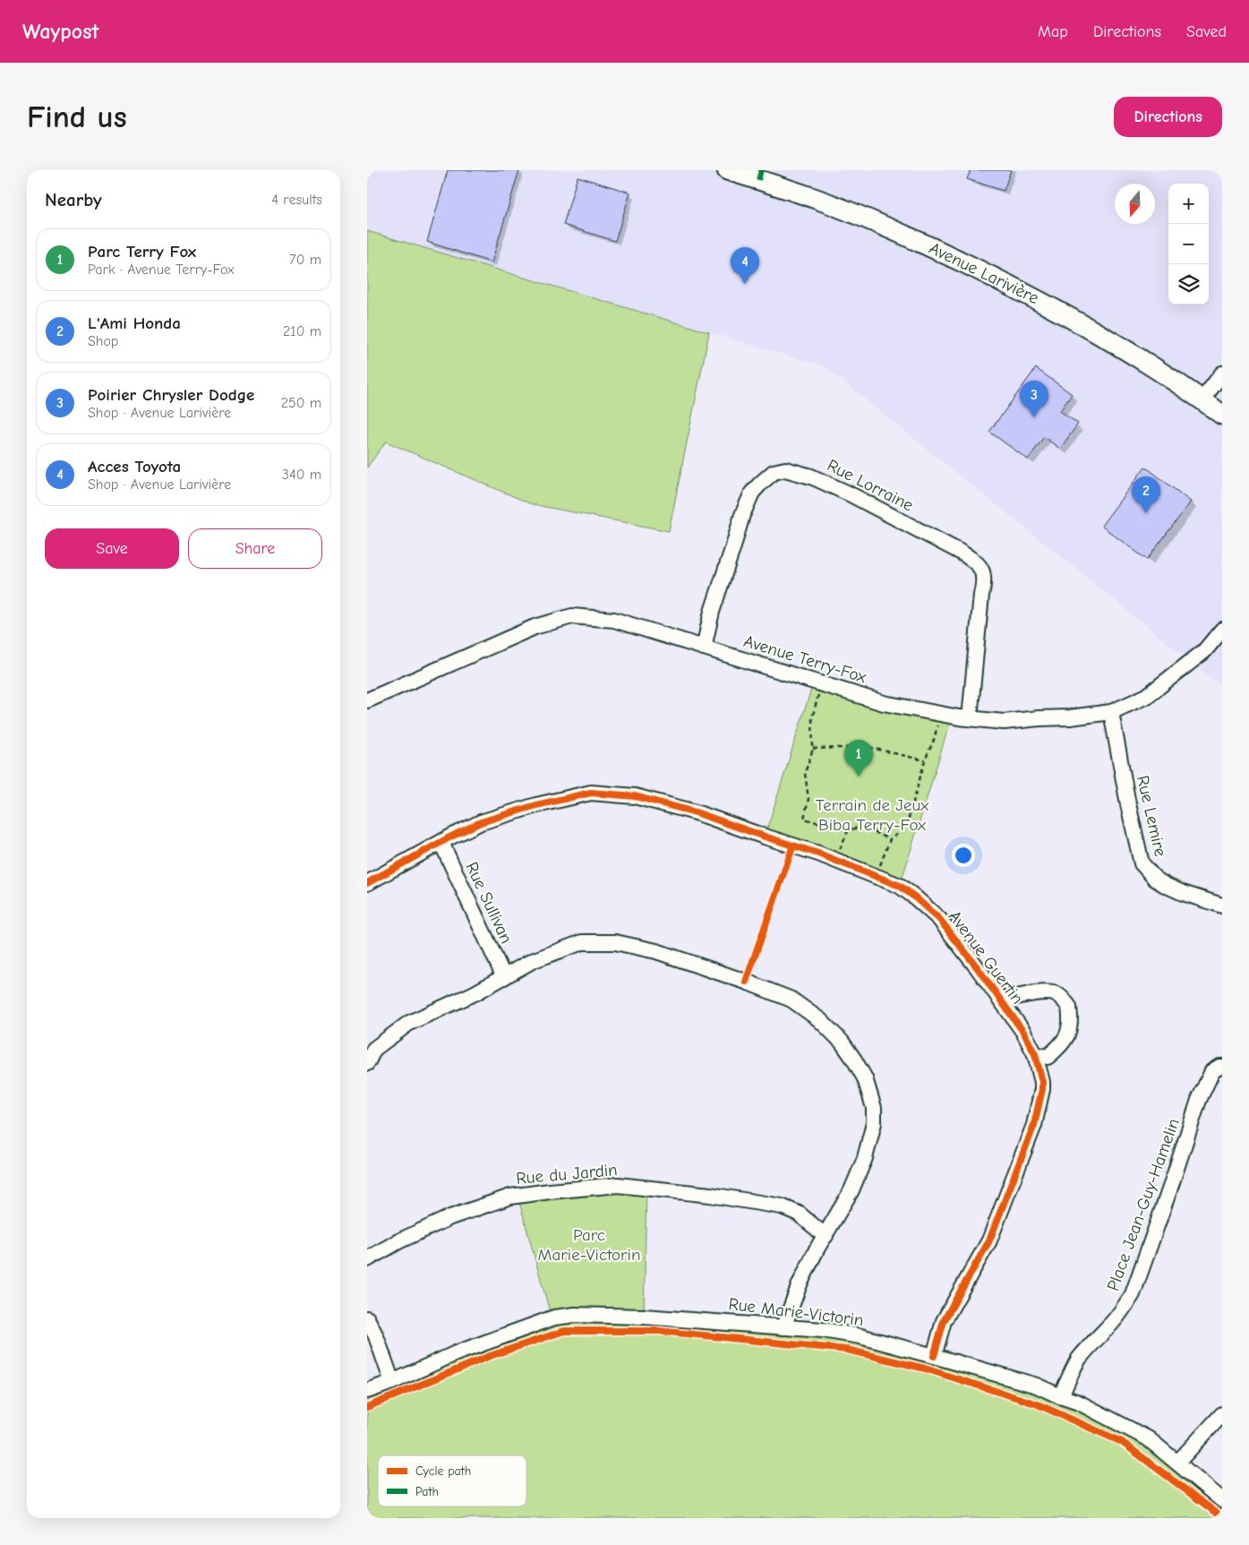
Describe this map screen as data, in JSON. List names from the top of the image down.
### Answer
{
  "streets": {
    "main road": ["Avenue Larivière"],
    "street": [
      "Rue Lorraine",
      "Avenue Terry-Fox",
      "Rue Lemire",
      "Rue Sullivan",
      "Avenue Guertin",
      "Rue du Jardin",
      "Place Jean-Guy-Hamelin",
      "Rue Marie-Victorin"
    ]
  },
  "crossings": [
    ["Rue Lorraine", "Avenue Terry-Fox"],
    ["Avenue Terry-Fox", "Rue Lemire"],
    ["Rue Sullivan", "Avenue Guertin"],
    ["Avenue Guertin", "Rue Marie-Victorin"],
    ["Place Jean-Guy-Hamelin", "Rue Marie-Victorin"]
  ],
  "parks": ["Terrain de Jeux Biba Terry-Fox", "Parc Marie-Victorin"],
  "legend": ["Cycle path", "Path"],
  "north": "bottom",
  "page": {
    "header": "Waypost",
    "nav": ["Map", "Directions", "Saved"],
    "buttons": [
      "Directions",
      ["Save", "Share"]
    ],
    "title": "Find us",
    "heading": ["Nearby", "4 results"],
    "map_buttons": ["+", "−"],
    "list": [
      {
        "mark": "1",
        "name": "Parc Terry Fox",
        "note": "Park · Avenue Terry-Fox",
        "value": "70 m"
      },
      {
        "mark": "2",
        "name": "L'Ami Honda",
        "note": "Shop",
        "value": "210 m"
      },
      {
        "mark": "3",
        "name": "Poirier Chrysler Dodge",
        "note": "Shop · Avenue Larivière",
        "value": "250 m"
      },
      {
        "mark": "4",
        "name": "Acces Toyota",
        "note": "Shop · Avenue Larivière",
        "value": "340 m"
      }
    ],
    "pins": [
      "4",
      "3",
      "2",
      "1"
    ]
  }
}
